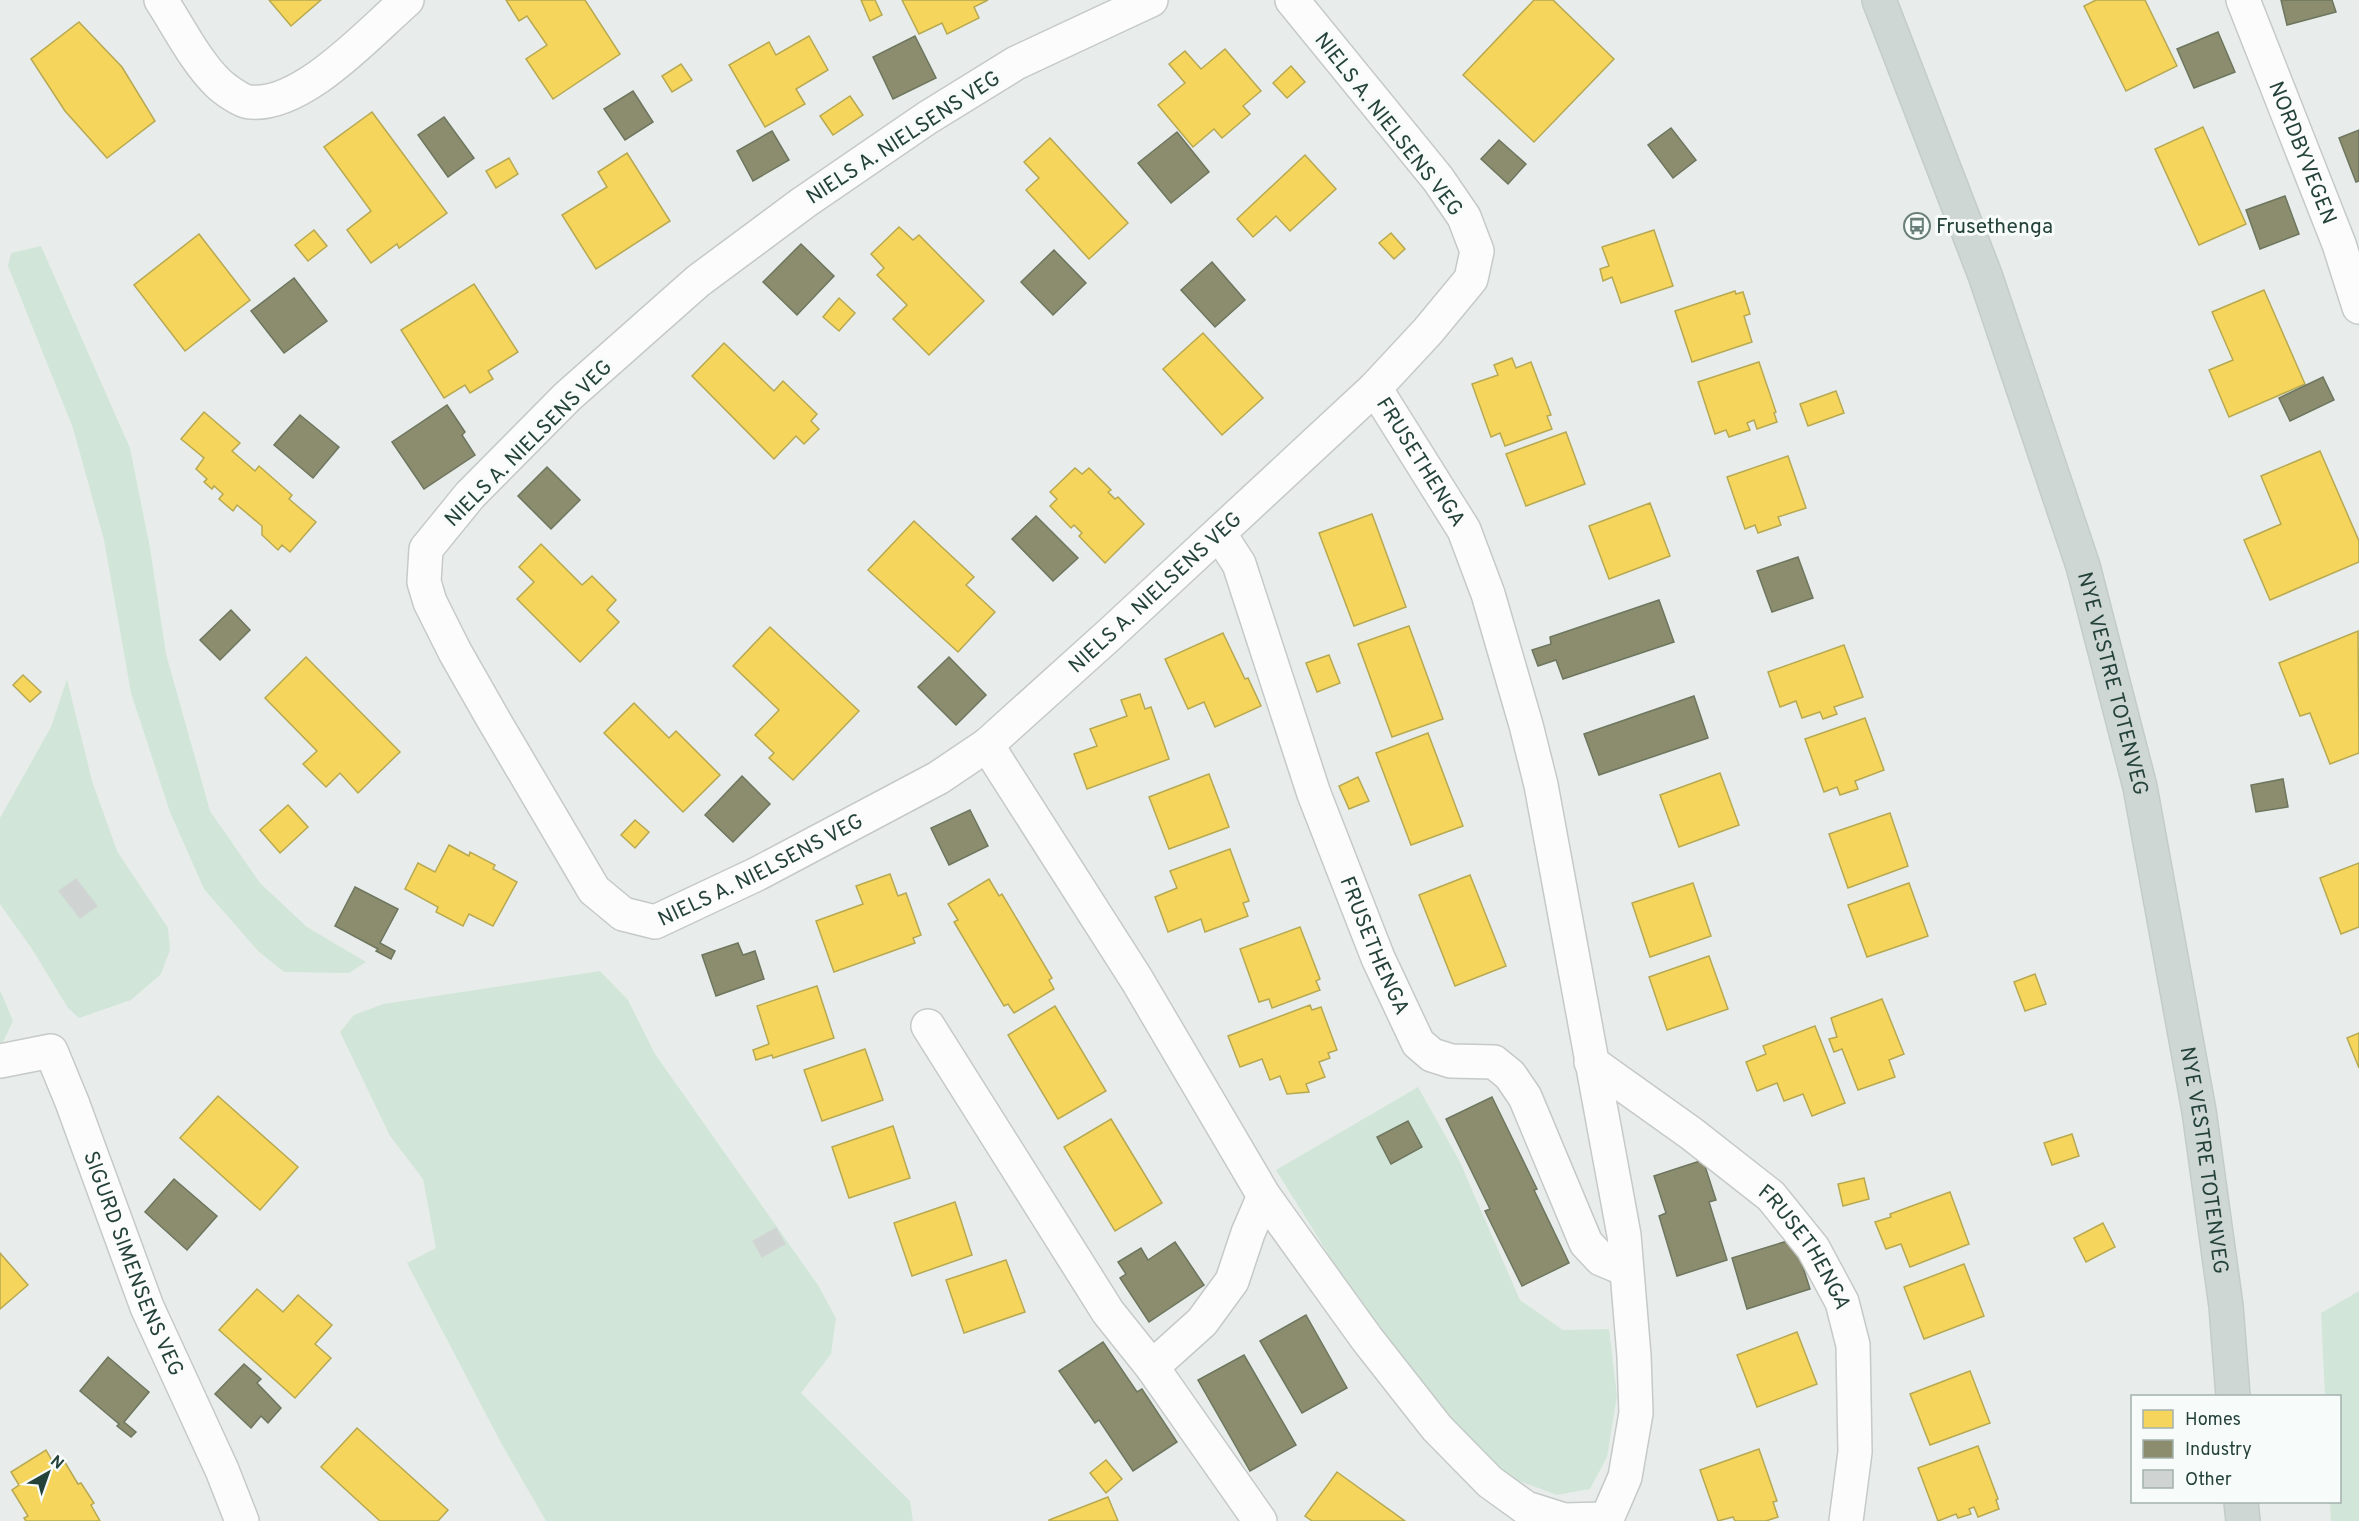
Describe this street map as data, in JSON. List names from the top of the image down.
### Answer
{
  "streets": {
    "main road": ["NYE VESTRE TOTENVEG"],
    "street": [
      "NIELS A. NIELSENS VEG",
      "NORDBYVEGEN",
      "FRUSETHENGA",
      "SIGURD SIMENSENS VEG"
    ]
  },
  "crossings": [
    ["NIELS A. NIELSENS VEG", "FRUSETHENGA"]
  ],
  "places": {
    "bus stop": ["Frusethenga"]
  },
  "legend": ["Homes", "Industry", "Other"],
  "north": "top right"
}
